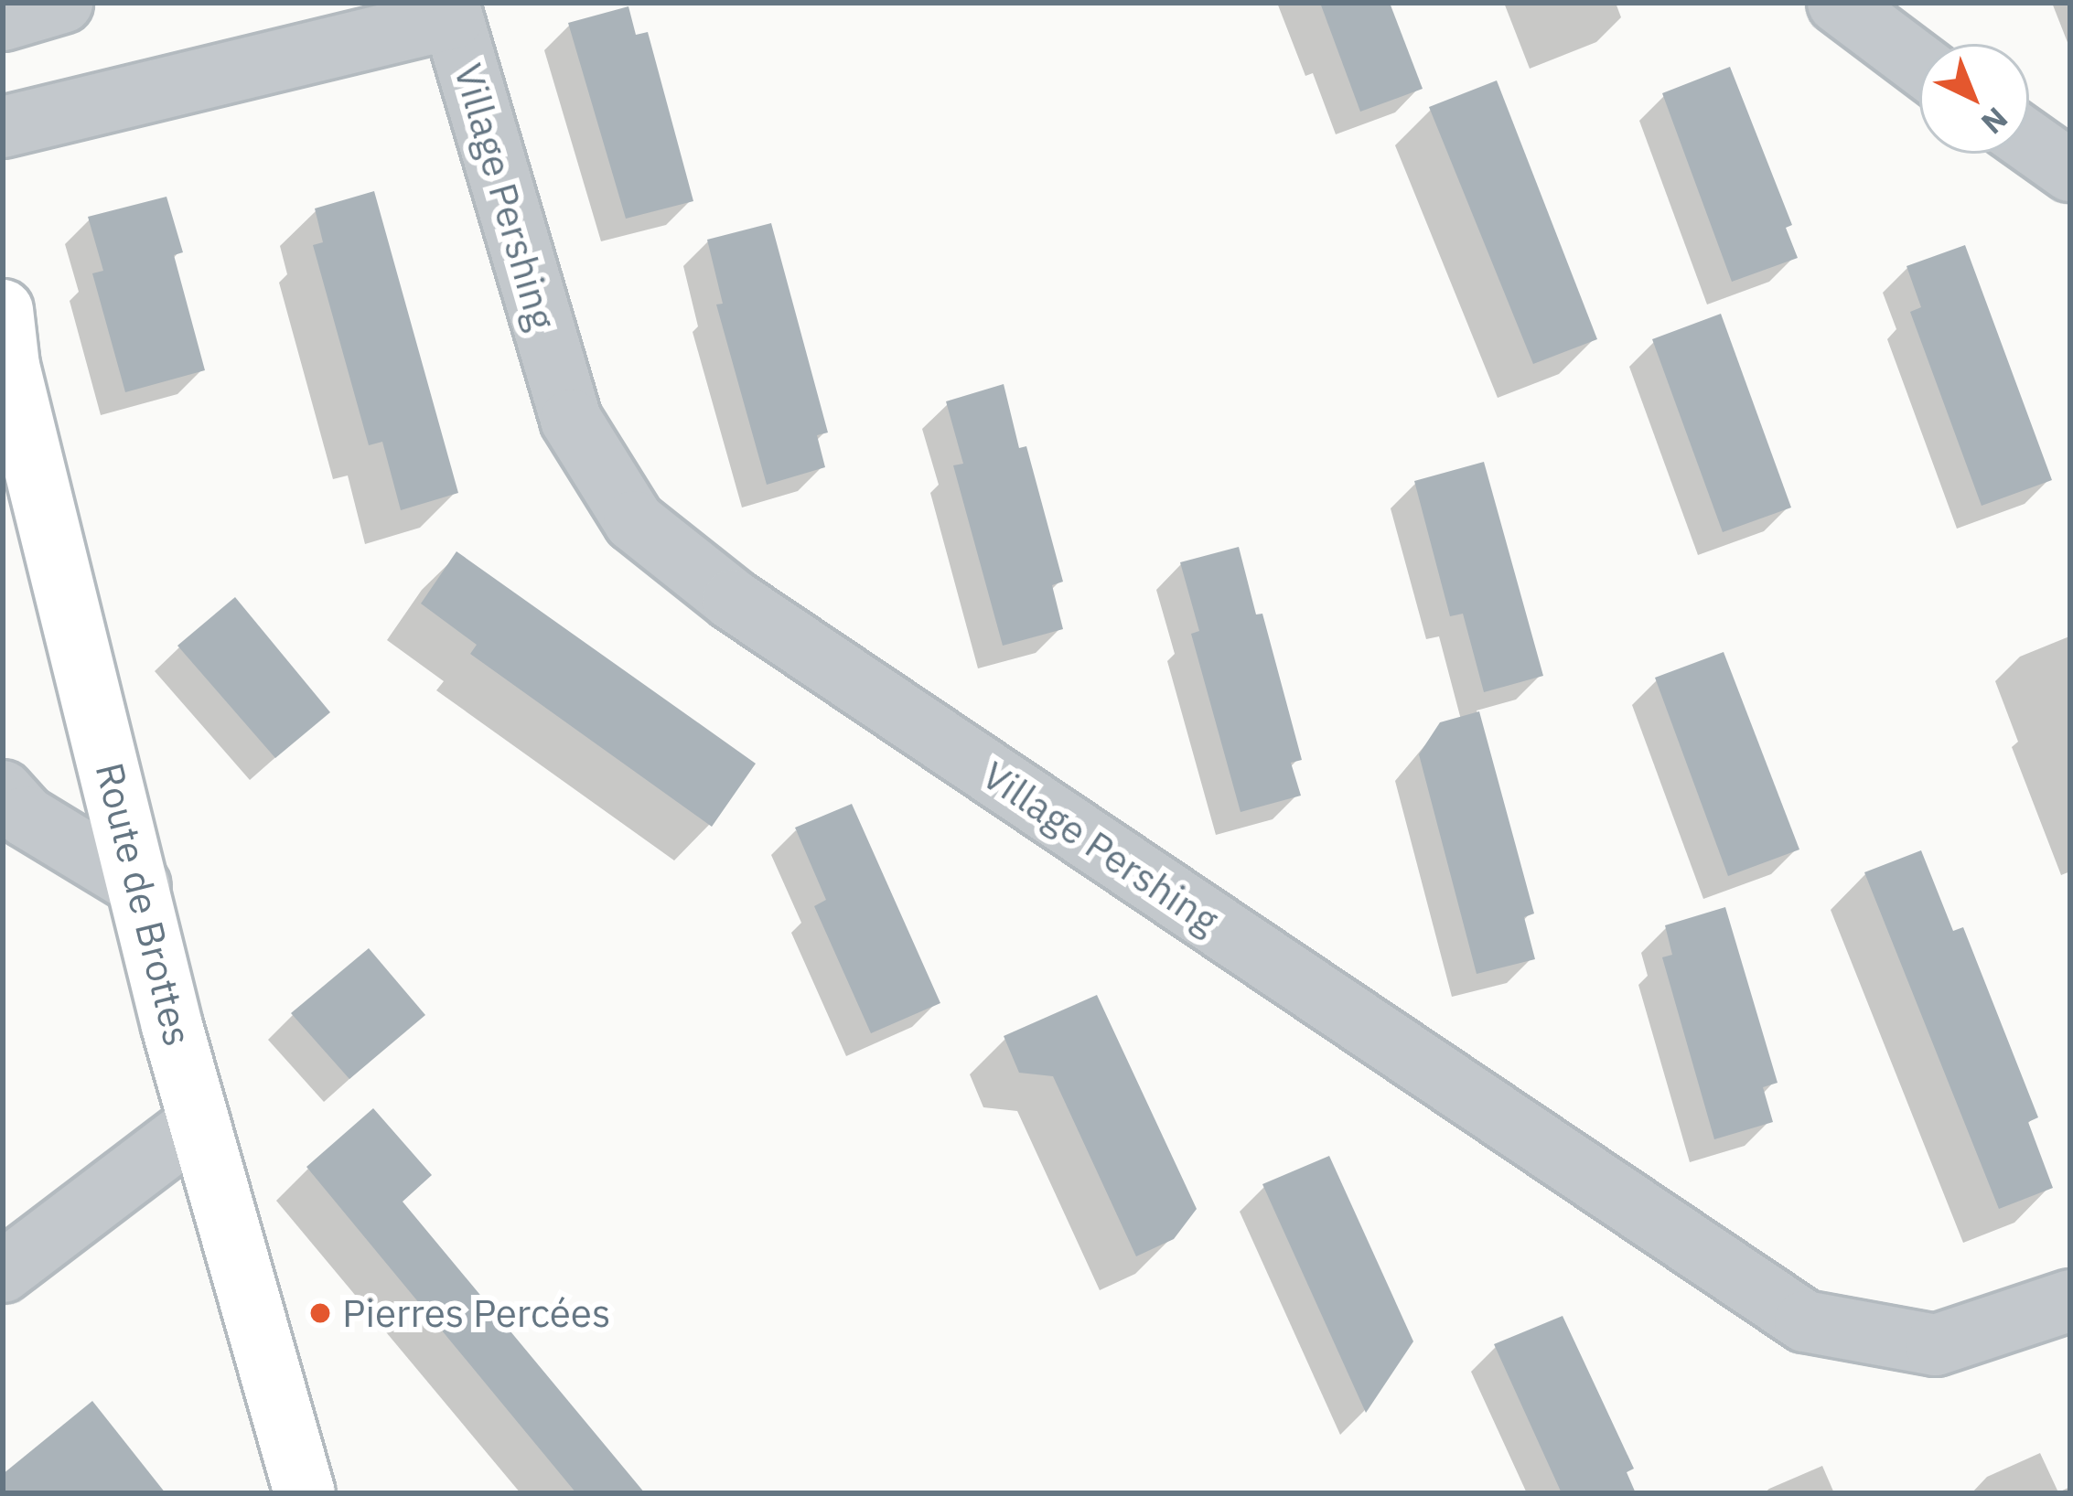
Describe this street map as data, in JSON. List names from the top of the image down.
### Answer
{
  "streets": {
    "street": ["Village Pershing", "Route de Brottes"]
  },
  "places": ["Pierres Percées"],
  "north": "bottom right"
}
